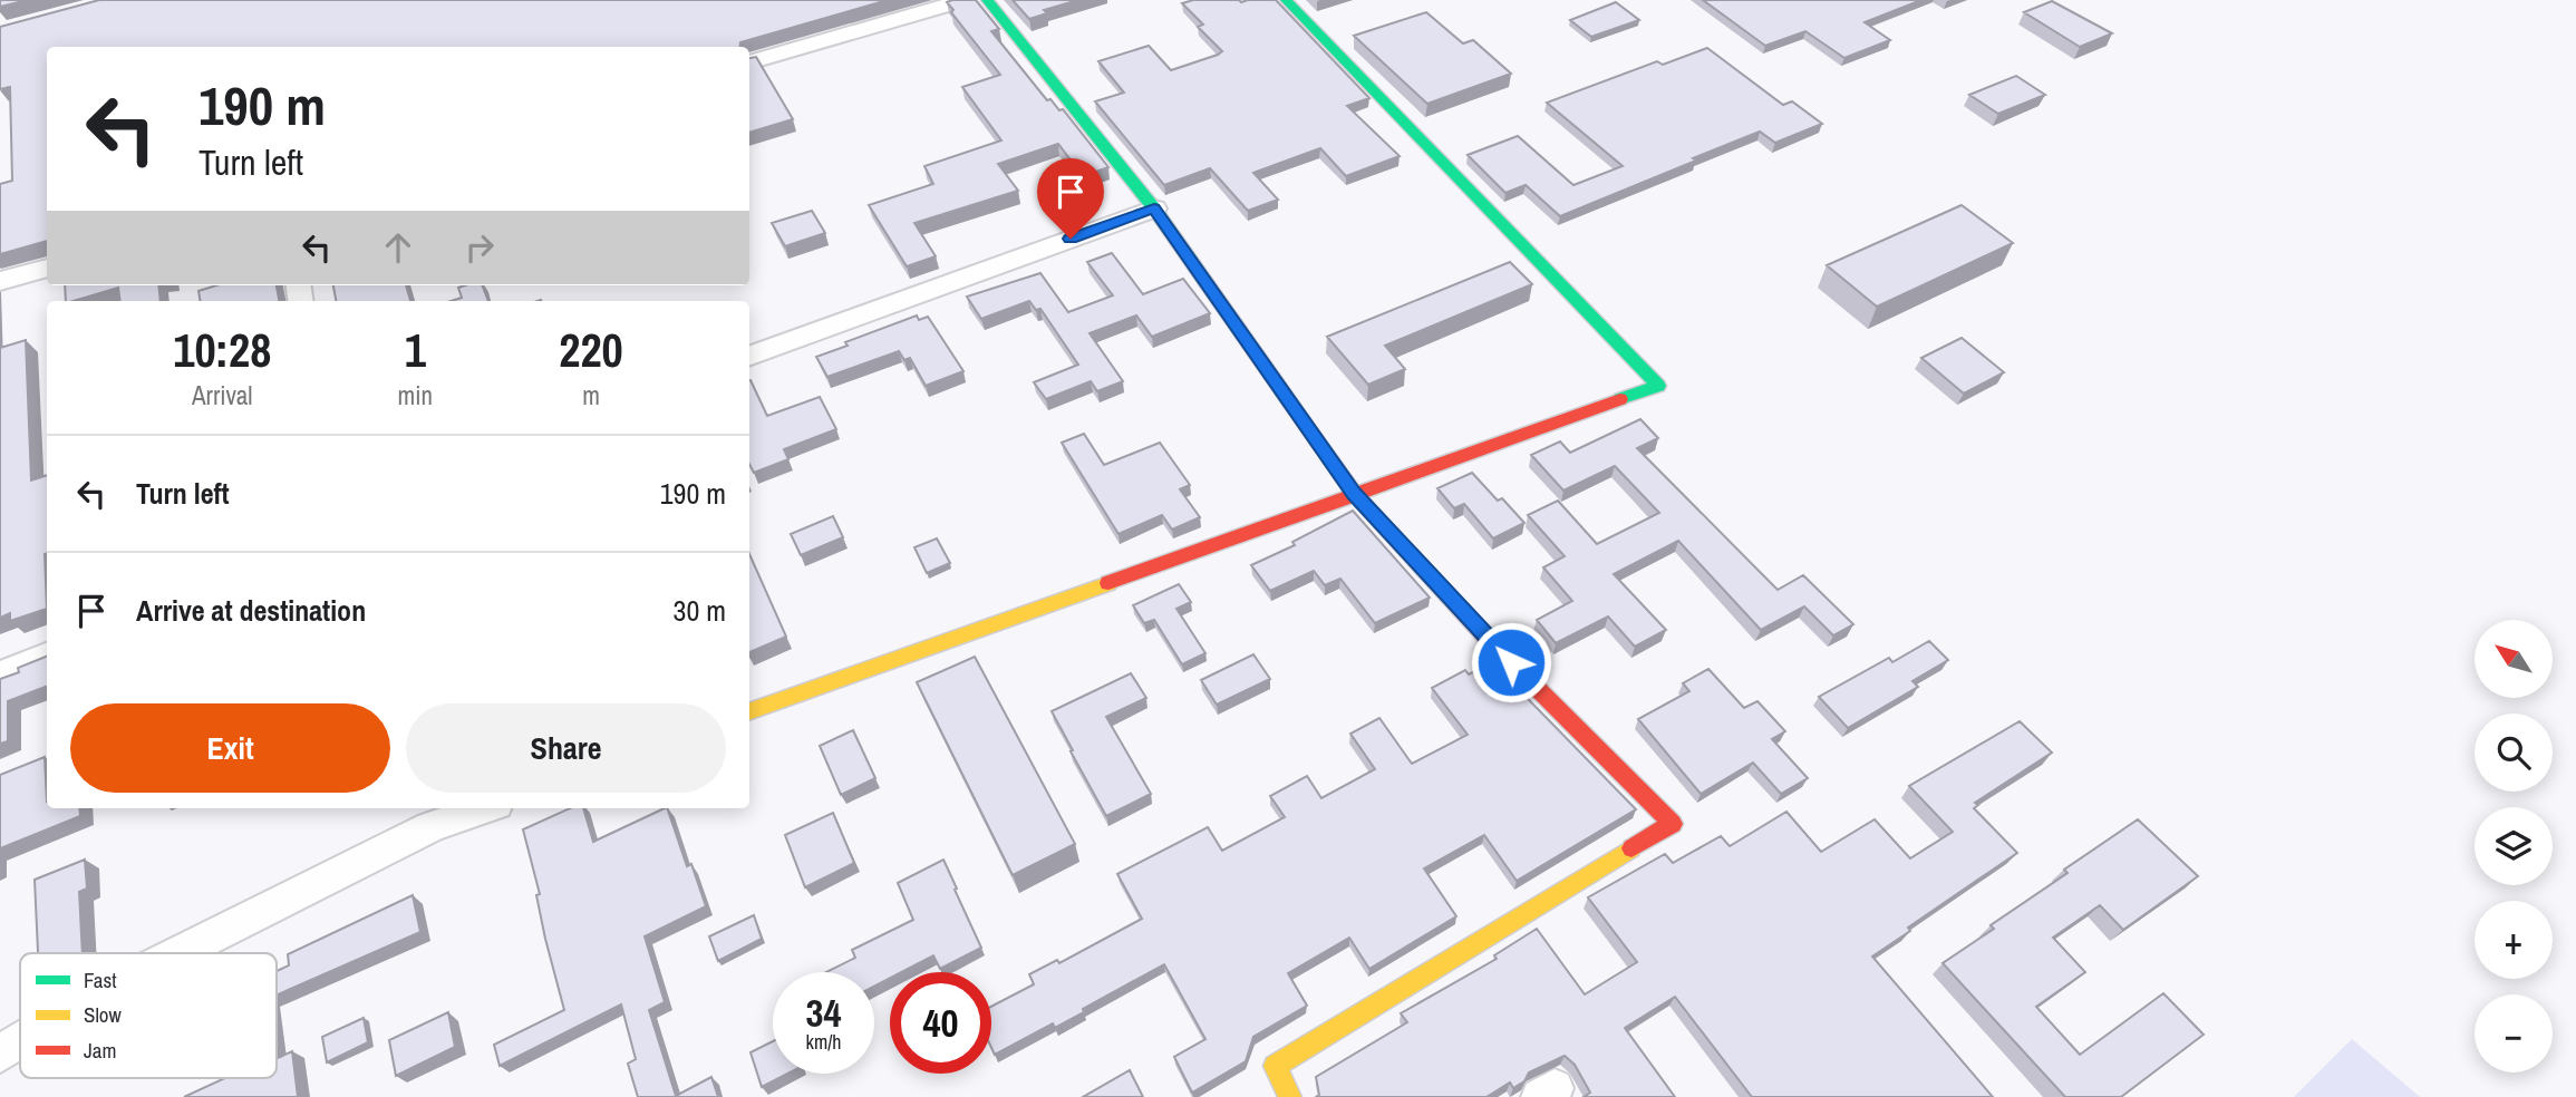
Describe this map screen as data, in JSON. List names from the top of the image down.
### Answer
{
  "legend": ["Fast", "Slow", "Jam"],
  "north": "top left",
  "page": {
    "turn": ["190 m", "Turn left"],
    "eta": [
      "10:28",
      "Arrival",
      "1",
      "min",
      "220",
      "m"
    ],
    "list": [
      {
        "name": "Turn left",
        "value": "190 m"
      },
      {
        "name": "Arrive at destination",
        "value": "30 m"
      }
    ],
    "map_buttons": ["+", "−"],
    "buttons": ["Exit", "Share"],
    "speed": "34 km/h",
    "limit": "40"
  }
}
